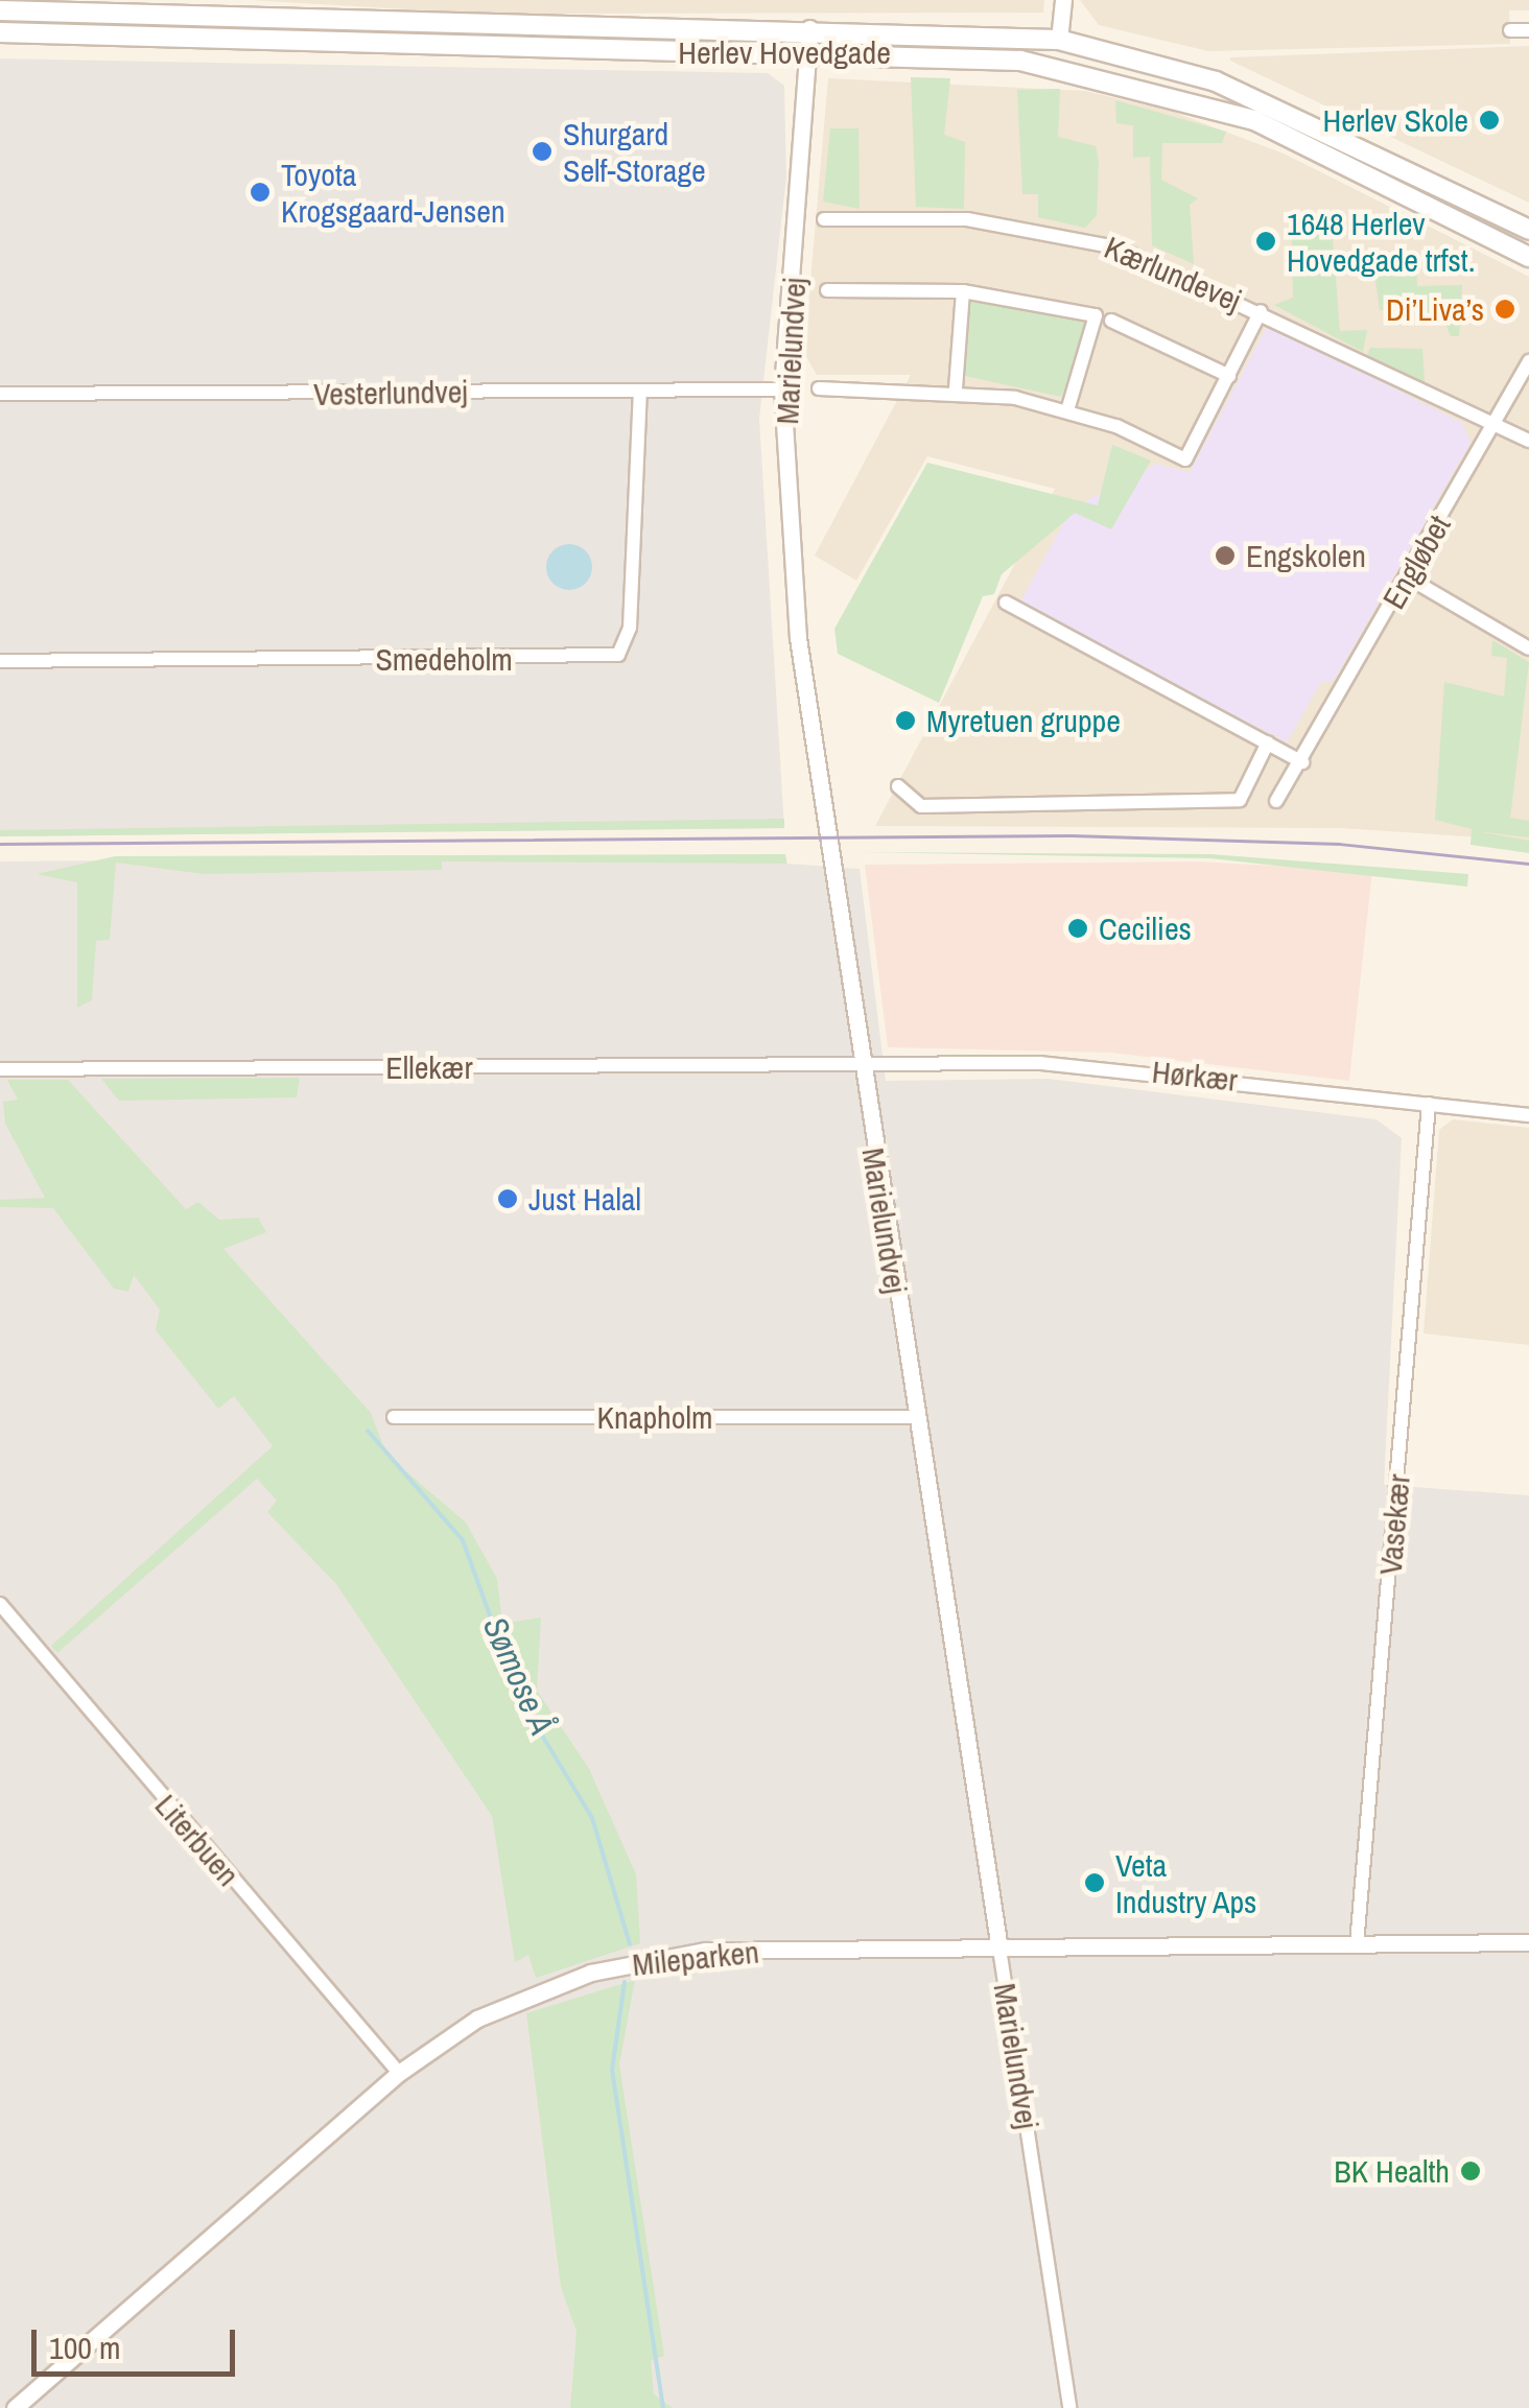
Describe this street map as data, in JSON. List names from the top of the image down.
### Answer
{
  "streets": {
    "main road": ["Herlev Hovedgade"],
    "street": [
      "Kærlundevej",
      "Marielundvej",
      "Vesterlundvej",
      "Engløbet",
      "Smedeholm",
      "Ellekær",
      "Hørkær",
      "Knapholm",
      "Vasekær",
      "Literbuen",
      "Mileparken"
    ]
  },
  "crossings": [
    ["Herlev Hovedgade", "Marielundvej"],
    ["Kærlundevej", "Engløbet"],
    ["Marielundvej", "Vesterlundvej"],
    ["Marielundvej", "Ellekær"],
    ["Marielundvej", "Hørkær"],
    ["Marielundvej", "Knapholm"],
    ["Marielundvej", "Mileparken"],
    ["Vesterlundvej", "Smedeholm"],
    ["Ellekær", "Hørkær"],
    ["Hørkær", "Vasekær"],
    ["Vasekær", "Mileparken"],
    ["Literbuen", "Mileparken"]
  ],
  "water": ["Sømose Å"],
  "places": [
    "Herlev Skole",
    "Shurgard Self-Storage",
    "Toyota Krogsgaard-Jensen",
    "1648 Herlev Hovedgade trfst.",
    "Di’Liva’s",
    "Engskolen",
    "Myretuen gruppe",
    "Cecilies",
    "Just Halal",
    "Veta Industry Aps",
    "BK Health"
  ],
  "scale_bar": "100 m"
}
